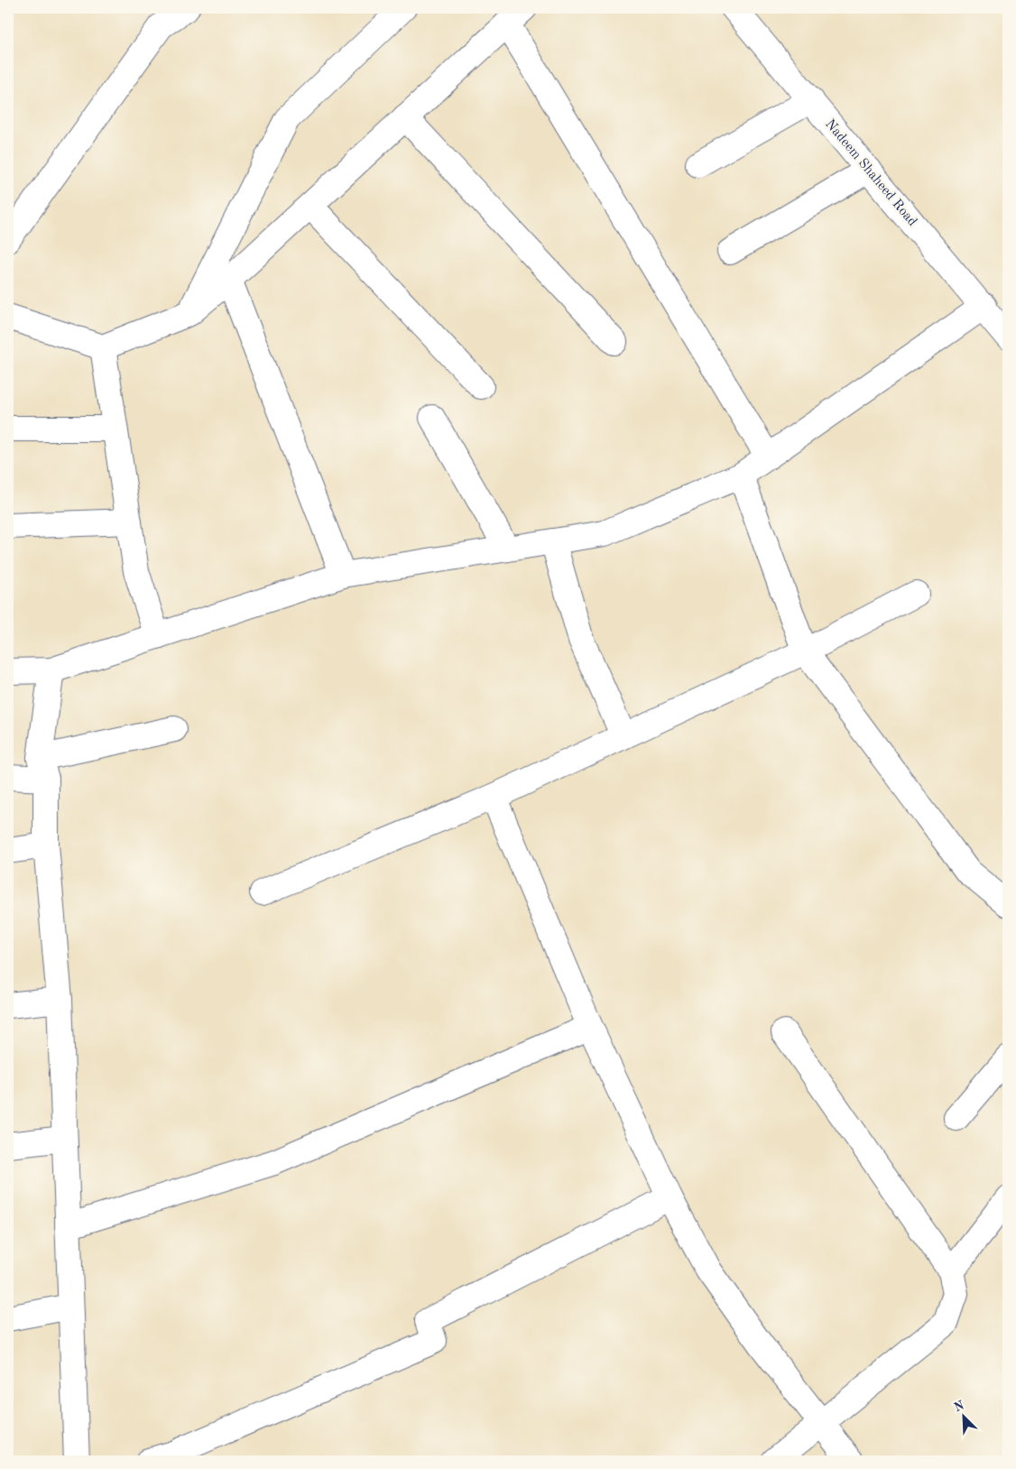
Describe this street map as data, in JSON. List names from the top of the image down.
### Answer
{
  "streets": {
    "street": ["Nadeem Shaheed Road"]
  },
  "north": "top left"
}
